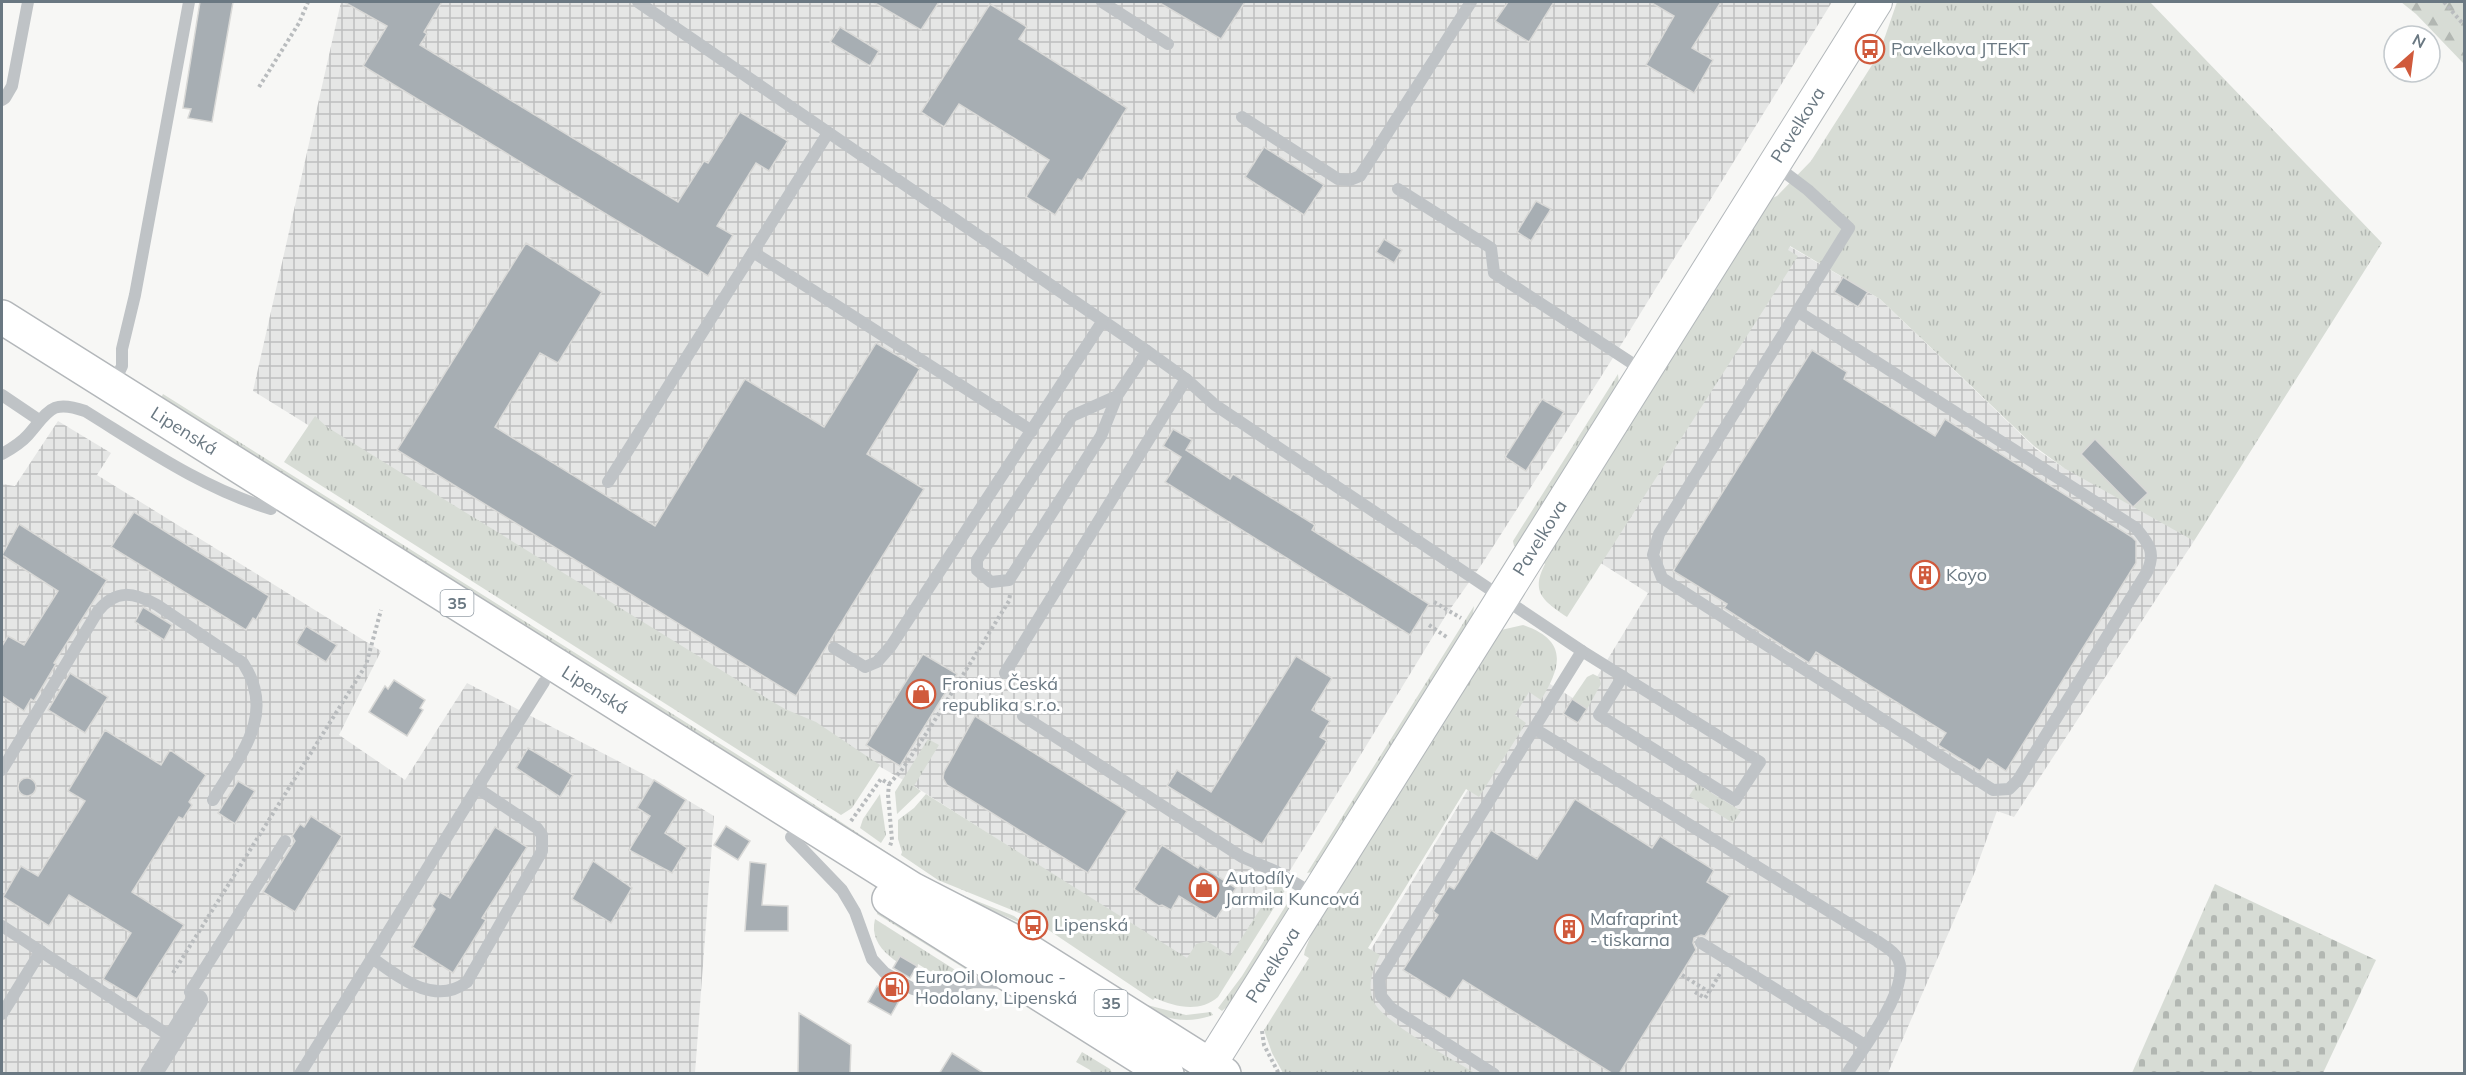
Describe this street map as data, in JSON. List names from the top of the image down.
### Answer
{
  "streets": {
    "main road": ["Lipenská", "35"],
    "street": ["Pavelkova"]
  },
  "crossings": [
    ["Pavelkova", "Lipenská"]
  ],
  "places": {
    "bus stop": ["Pavelkova JTEKT", "Lipenská"],
    "building": ["Koyo", "Mafraprint - tiskarna"],
    "shop": ["Fronius Česká republika s.r.o.", "Autodíly Jarmila Kuncová"],
    "fuel station": ["EuroOil Olomouc - Hodolany, Lipenská"]
  },
  "north": "top right"
}
